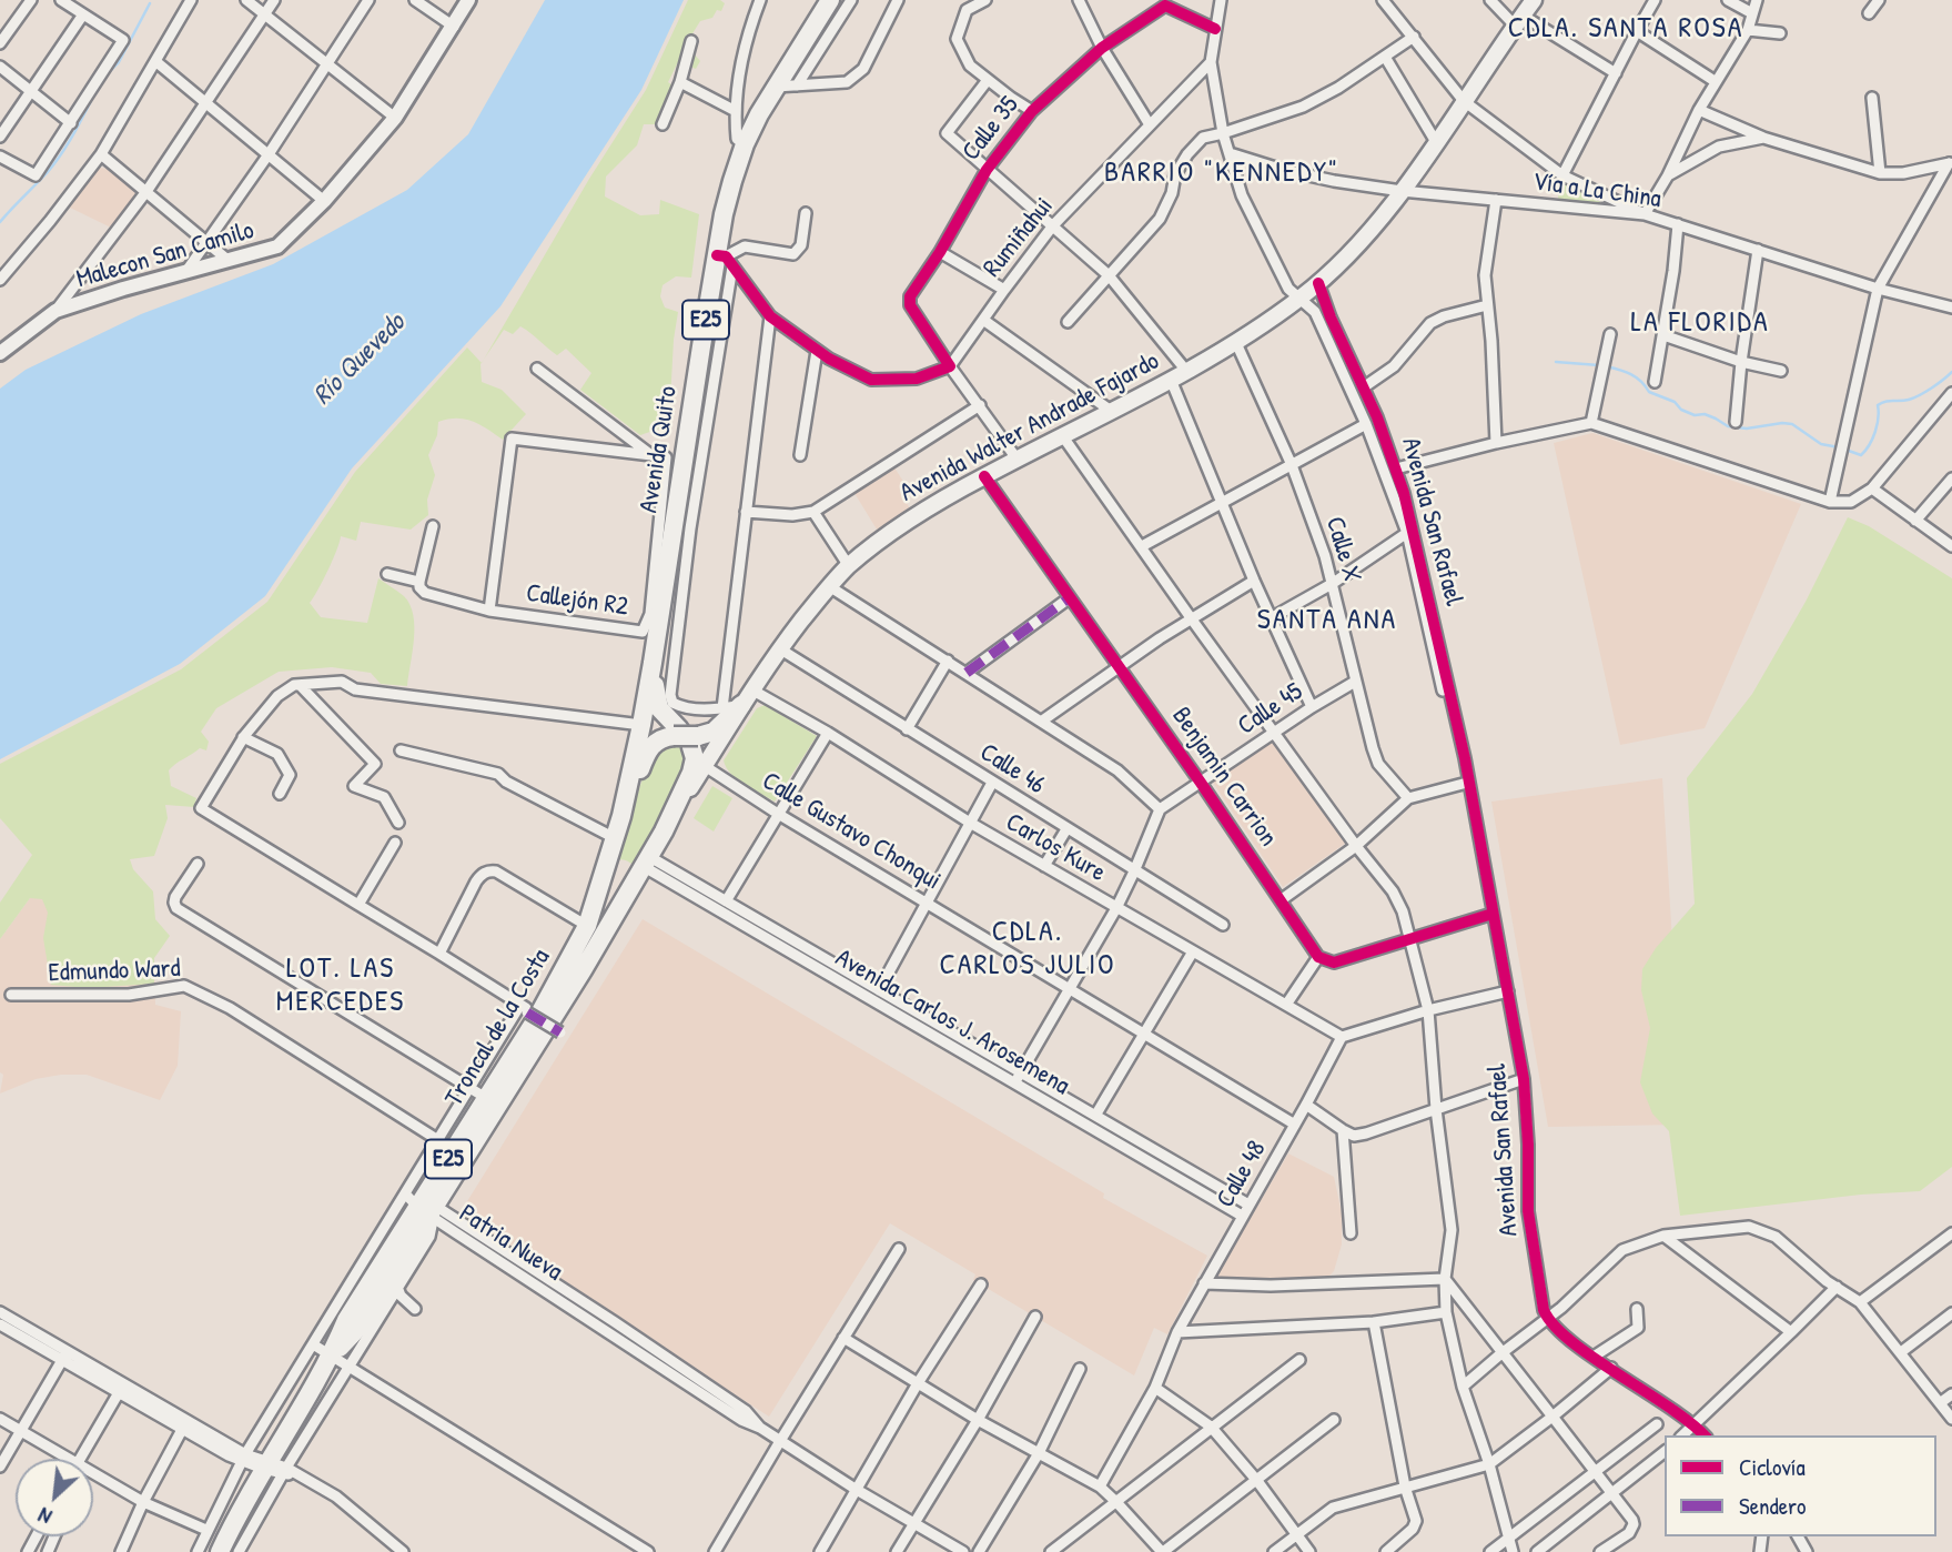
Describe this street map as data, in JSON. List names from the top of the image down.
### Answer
{
  "streets": {
    "highway": [
      "E25",
      "Avenida Walter Andrade Fajardo",
      "Avenida Quito",
      "Troncal de la Costa"
    ],
    "main road": ["Malecon San Camilo"],
    "street": [
      "Calle 35",
      "Vía a La China",
      "Rumiñahui",
      "Avenida San Rafael",
      "Calle X",
      "Callejón R2",
      "Calle 45",
      "Calle 46",
      "Benjamin Carrion",
      "Calle Gustavo Chonqui",
      "Carlos Kure",
      "Edmundo Ward",
      "Avenida Carlos J. Arosemena",
      "Calle 48",
      "Patria Nueva"
    ]
  },
  "crossings": [
    ["Calle 35", "Rumiñahui"],
    ["Calle 35", "Avenida San Rafael"],
    ["Vía a La China", "Avenida Walter Andrade Fajardo"],
    ["Vía a La China", "Avenida San Rafael"],
    ["Rumiñahui", "Avenida San Rafael"],
    ["Avenida Walter Andrade Fajardo", "Avenida San Rafael"],
    ["Avenida Walter Andrade Fajardo", "Calle X"],
    ["Avenida Walter Andrade Fajardo", "Calle 46"],
    ["Avenida Walter Andrade Fajardo", "Benjamin Carrion"],
    ["Avenida Walter Andrade Fajardo", "Calle Gustavo Chonqui"],
    ["Avenida Walter Andrade Fajardo", "Carlos Kure"],
    ["Avenida Walter Andrade Fajardo", "Avenida Carlos J. Arosemena"],
    ["Avenida Walter Andrade Fajardo", "Troncal de la Costa"],
    ["Avenida Quito", "Callejón R2"],
    ["Avenida Quito", "Troncal de la Costa"],
    ["Calle X", "Calle 45"],
    ["Calle 45", "Benjamin Carrion"],
    ["Calle Gustavo Chonqui", "Calle 48"],
    ["Carlos Kure", "Calle 48"],
    ["Edmundo Ward", "Troncal de la Costa"],
    ["Avenida Carlos J. Arosemena", "Calle 48"],
    ["Troncal de la Costa", "Patria Nueva"]
  ],
  "districts": [
    "CDLA. SANTA ROSA",
    "BARRIO \"KENNEDY\"",
    "LA FLORIDA",
    "SANTA ANA",
    "CDLA. CARLOS JULIO",
    "LOT. LAS MERCEDES"
  ],
  "water": ["Río Quevedo"],
  "legend": ["Ciclovía", "Sendero"],
  "north": "bottom left"
}
